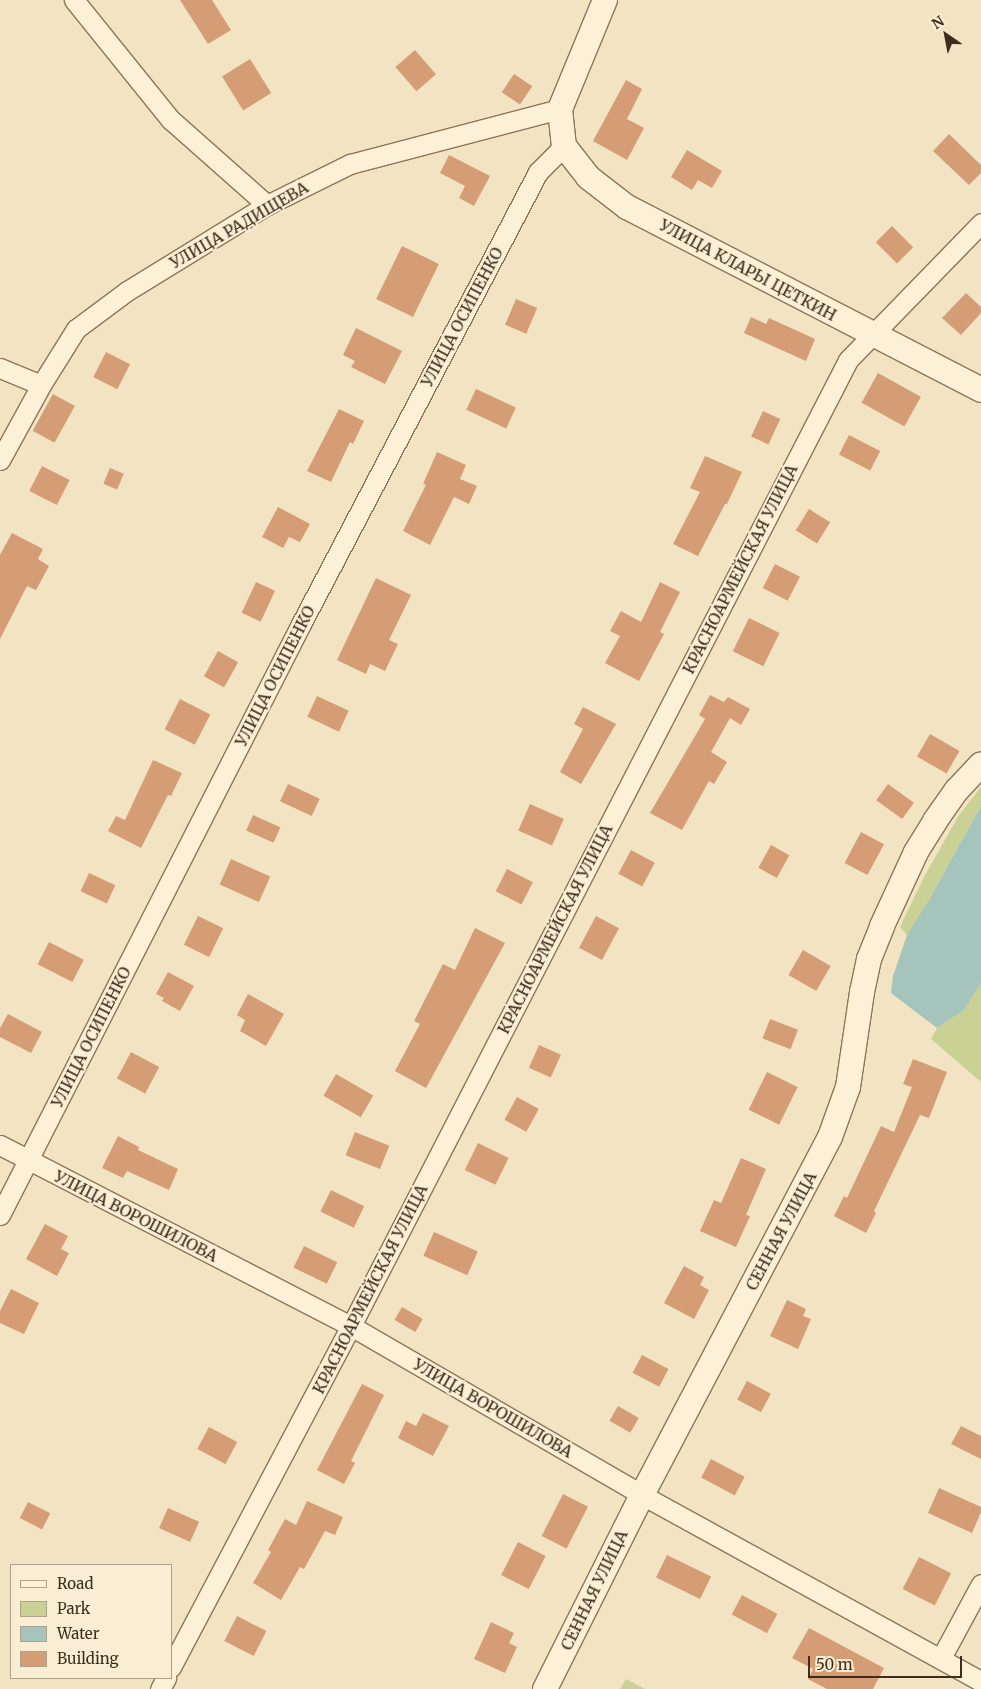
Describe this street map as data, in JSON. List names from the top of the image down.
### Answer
{
  "streets": {
    "street": [
      "УЛИЦА РАДИЩЕВА",
      "УЛИЦА КЛАРЫ ЦЕТКИН",
      "УЛИЦА ОСИПЕНКО",
      "КРАСНОАРМЕЙСКАЯ УЛИЦА",
      "УЛИЦА ВОРОШИЛОВА",
      "СЕННАЯ УЛИЦА"
    ]
  },
  "crossings": [
    ["УЛИЦА КЛАРЫ ЦЕТКИН", "УЛИЦА ОСИПЕНКО"],
    ["УЛИЦА КЛАРЫ ЦЕТКИН", "КРАСНОАРМЕЙСКАЯ УЛИЦА"],
    ["УЛИЦА ОСИПЕНКО", "УЛИЦА ВОРОШИЛОВА"],
    ["КРАСНОАРМЕЙСКАЯ УЛИЦА", "УЛИЦА ВОРОШИЛОВА"],
    ["УЛИЦА ВОРОШИЛОВА", "СЕННАЯ УЛИЦА"]
  ],
  "legend": [
    "Road",
    "Park",
    "Water",
    "Building"
  ],
  "scale_bar": "50 m",
  "north": "top left"
}
